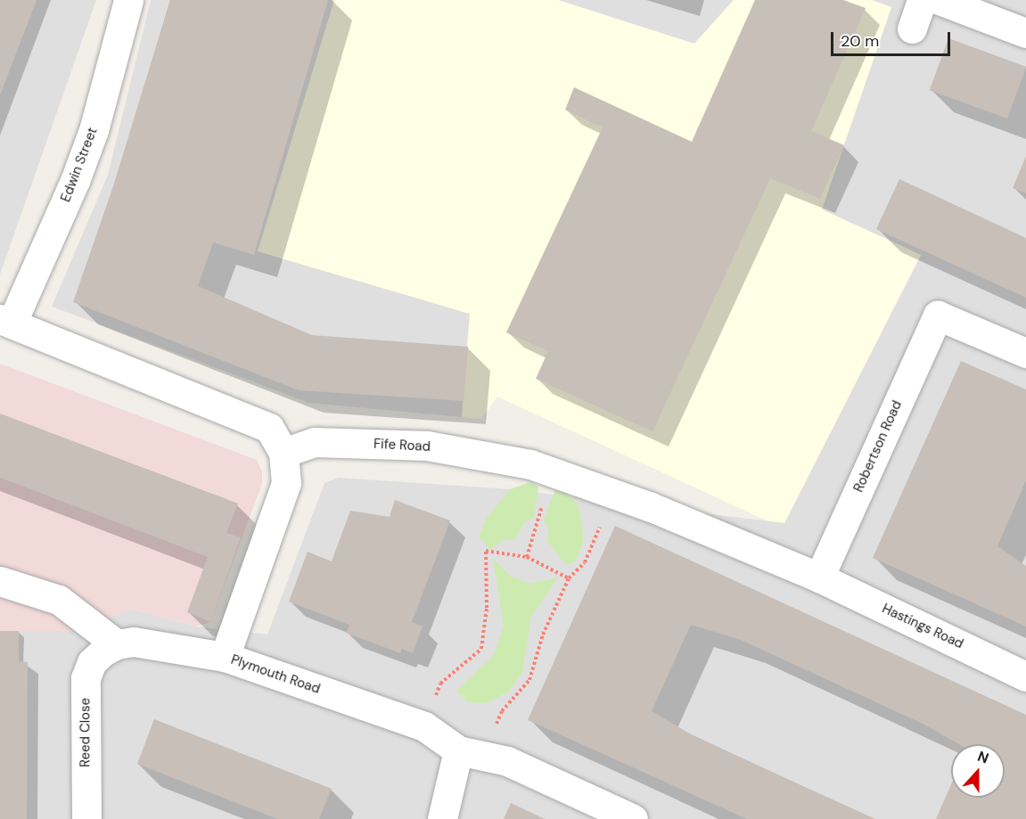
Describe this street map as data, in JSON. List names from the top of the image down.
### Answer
{
  "streets": {
    "street": [
      "Edwin Street",
      "Fife Road",
      "Robertson Road",
      "Hastings Road",
      "Plymouth Road",
      "Reed Close"
    ]
  },
  "crossings": [
    ["Fife Road", "Robertson Road"],
    ["Fife Road", "Hastings Road"],
    ["Fife Road", "Plymouth Road"],
    ["Robertson Road", "Hastings Road"]
  ],
  "scale_bar": "20 m",
  "north": "top"
}
